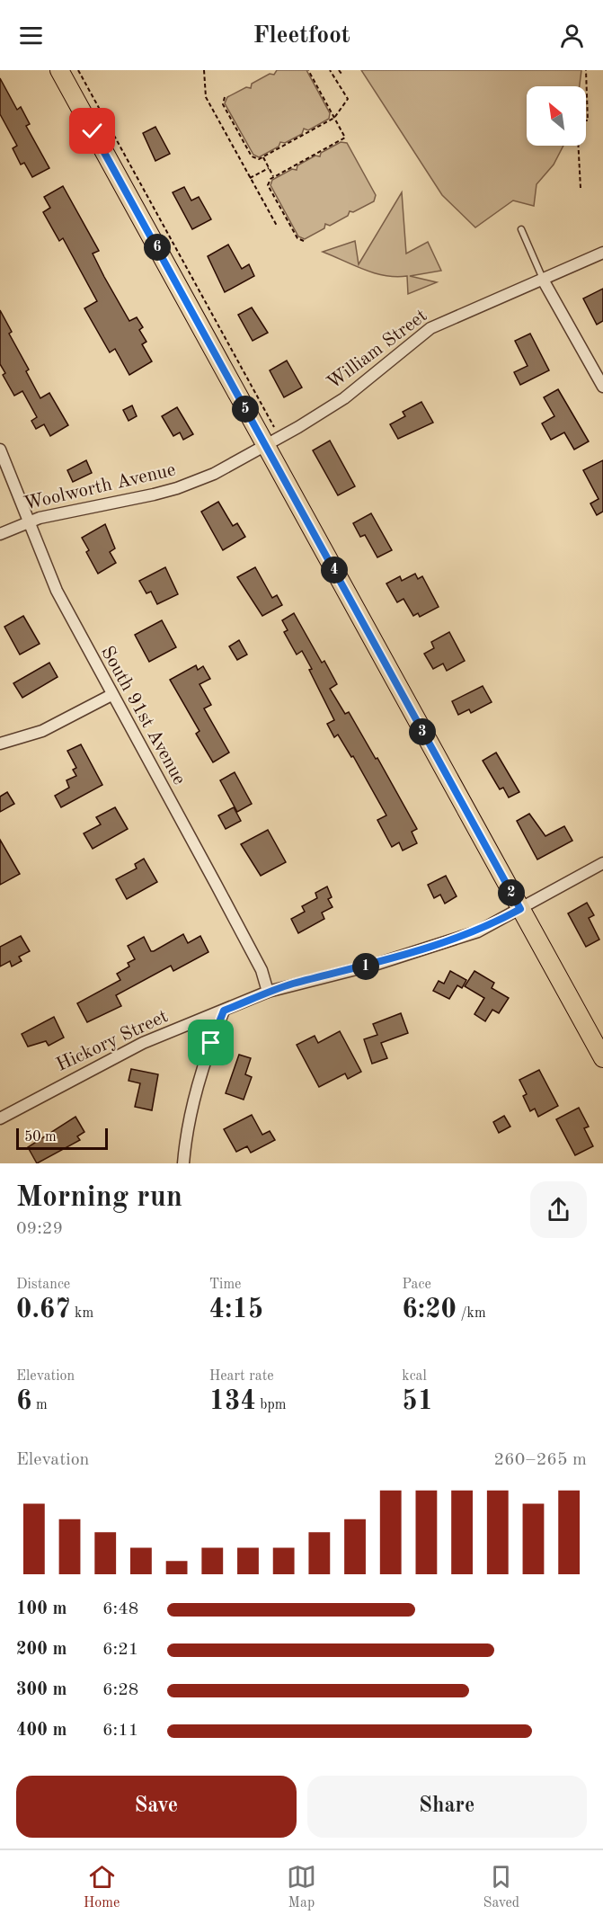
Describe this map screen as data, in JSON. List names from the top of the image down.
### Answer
{
  "streets": {
    "street": [
      "William Street",
      "Woolworth Avenue",
      "South 91st Avenue",
      "Hickory Street"
    ]
  },
  "crossings": [
    ["William Street", "Woolworth Avenue"],
    ["Woolworth Avenue", "South 91st Avenue"],
    ["South 91st Avenue", "Hickory Street"]
  ],
  "scale_bar": "50 m",
  "north": "top left",
  "page": {
    "header": "Fleetfoot",
    "pins": [
      "6",
      "5",
      "4",
      "3",
      "2",
      "1"
    ],
    "scale": "50 m",
    "heading": ["Morning run", "09:29"],
    "stats": [
      ["Distance", "0.67 km"],
      ["Time", "4:15"],
      ["Pace", "6:20 /km"],
      ["Elevation", "6 m"],
      ["Heart rate", "134 bpm"],
      ["kcal", "51"]
    ],
    "chart": ["Elevation", "260–265 m"],
    "list": [
      {
        "name": "100 m",
        "note": "6:48"
      },
      {
        "name": "200 m",
        "note": "6:21"
      },
      {
        "name": "300 m",
        "note": "6:28"
      },
      {
        "name": "400 m",
        "note": "6:11"
      }
    ],
    "buttons": ["Save", "Share"],
    "tabs": ["Home", "Map", "Saved"]
  }
}
